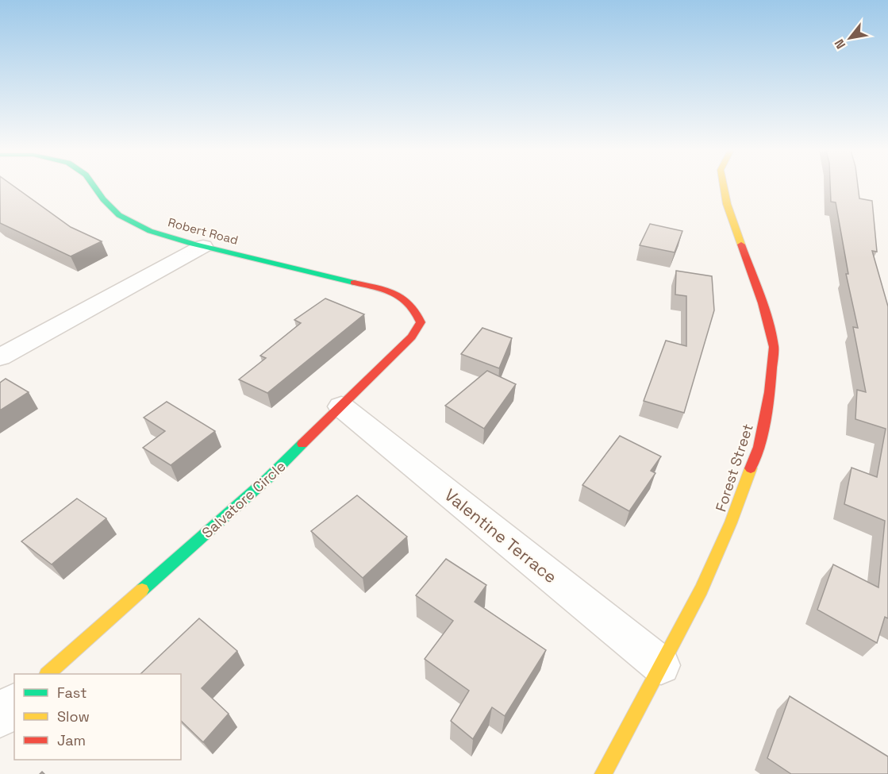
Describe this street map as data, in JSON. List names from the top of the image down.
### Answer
{
  "streets": {
    "street": [
      "Robert Road",
      "Forest Street",
      "Salvatore Circle",
      "Valentine Terrace"
    ]
  },
  "crossings": [
    ["Robert Road", "Salvatore Circle"],
    ["Forest Street", "Valentine Terrace"],
    ["Salvatore Circle", "Valentine Terrace"]
  ],
  "legend": ["Fast", "Slow", "Jam"],
  "north": "bottom left"
}
